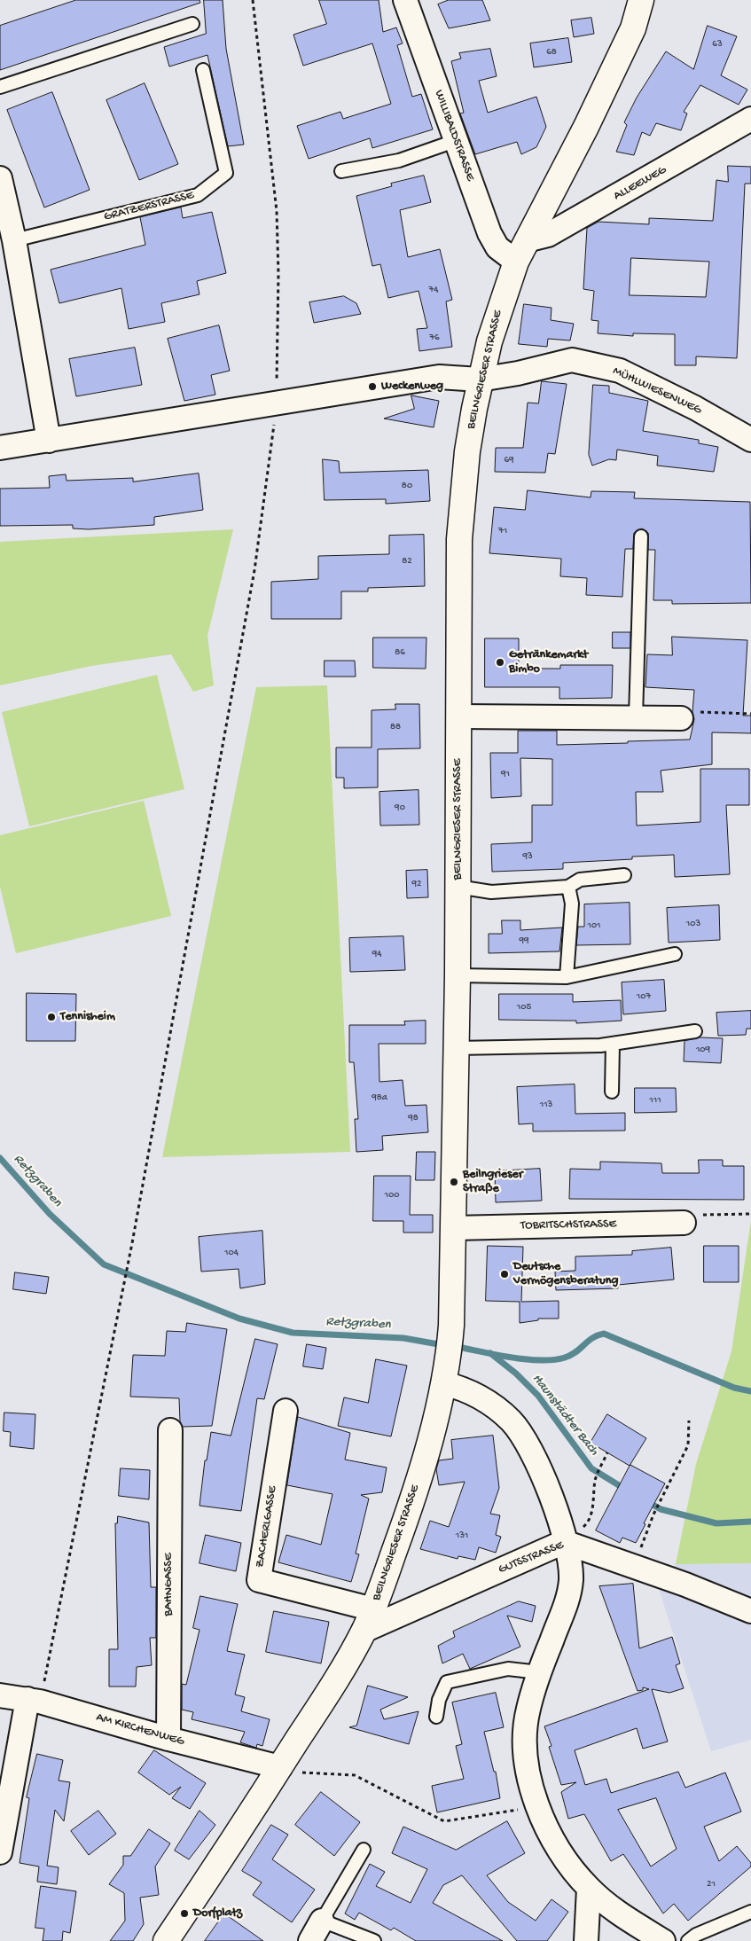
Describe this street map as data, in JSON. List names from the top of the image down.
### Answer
{
  "streets": {
    "main road": ["BEILNGRIESER STRASSE"],
    "street": [
      "WILLIBALDSTRASSE",
      "ALLEEWEG",
      "MÜHLWIESENWEG",
      "TOBRITSCHSTRASSE",
      "ZACHERLGASSE",
      "GUTSSTRASSE",
      "BAHNGASSE",
      "AM KIRCHENWEG"
    ],
    "lane": ["GRATZERSTRASSE"]
  },
  "crossings": [
    ["WILLIBALDSTRASSE", "ALLEEWEG"],
    ["WILLIBALDSTRASSE", "BEILNGRIESER STRASSE"],
    ["ALLEEWEG", "BEILNGRIESER STRASSE"],
    ["BEILNGRIESER STRASSE", "MÜHLWIESENWEG"],
    ["BEILNGRIESER STRASSE", "TOBRITSCHSTRASSE"],
    ["BEILNGRIESER STRASSE", "ZACHERLGASSE"],
    ["BEILNGRIESER STRASSE", "GUTSSTRASSE"],
    ["BEILNGRIESER STRASSE", "AM KIRCHENWEG"],
    ["ZACHERLGASSE", "GUTSSTRASSE"],
    ["BAHNGASSE", "AM KIRCHENWEG"]
  ],
  "water": ["Retzgraben", "Haunstädter Bach"],
  "places": [
    "Weckenweg",
    "Getränkemarkt Bimbo",
    "Tennisheim",
    "Beilngrieser Straße",
    "Deutsche Vermögensberatung",
    "Dorfplatz"
  ],
  "house_numbers": [
    "63",
    "68",
    "74",
    "76",
    "69",
    "80",
    "71",
    "82",
    "86",
    "88",
    "91",
    "90",
    "93",
    "92",
    "103",
    "101",
    "99",
    "94",
    "107",
    "105",
    "109",
    "98a",
    "111",
    "113",
    "98",
    "100",
    "104",
    "131",
    "21"
  ]
}
